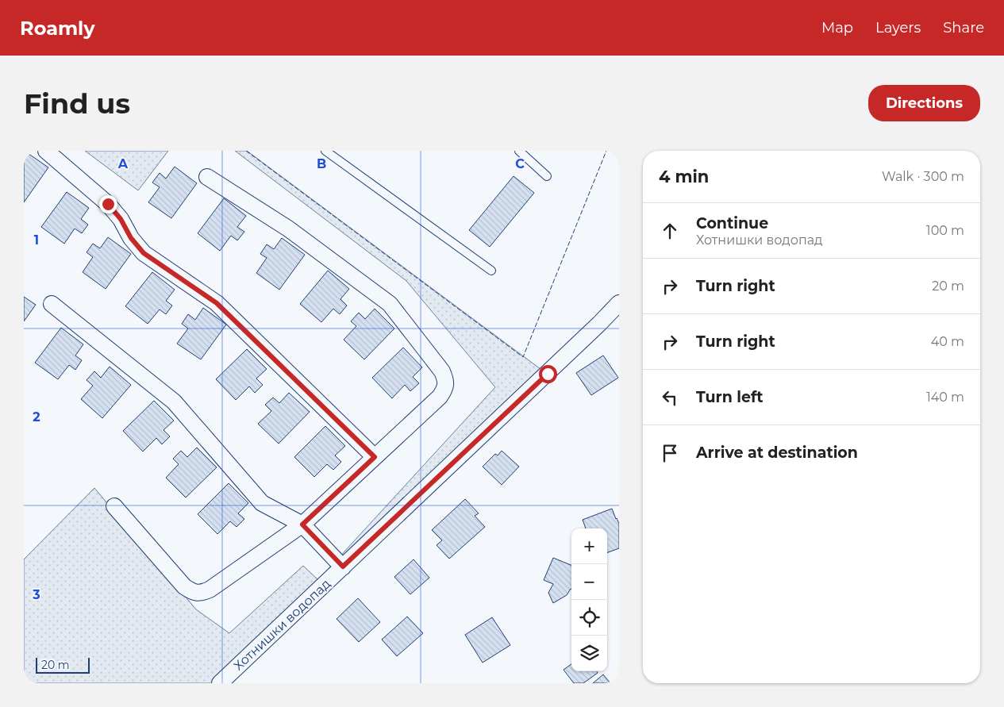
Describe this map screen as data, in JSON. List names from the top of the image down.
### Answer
{
  "streets": {
    "street": ["Хотнишки водопад"]
  },
  "scale_bar": "20 m",
  "page": {
    "header": "Roamly",
    "nav": ["Map", "Layers", "Share"],
    "buttons": "Directions",
    "title": "Find us",
    "heading": ["4 min", "Walk · 300 m"],
    "list": [
      ["Continue", "Хотнишки водопад", "100 m"],
      ["Turn right", "20 m"],
      ["Turn right", "40 m"],
      ["Turn left", "140 m"],
      "Arrive at destination"
    ],
    "map_buttons": ["+", "−"],
    "scale": "20 m"
  },
  "grid": {
    "columns": ["A", "B", "C"],
    "rows": ["1", "2", "3"]
  }
}
